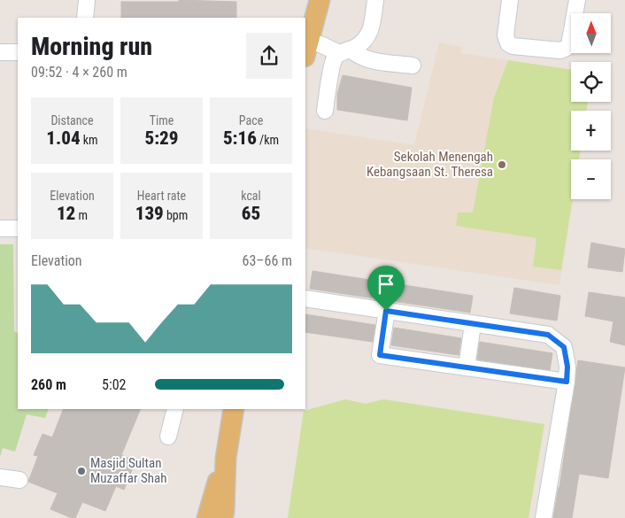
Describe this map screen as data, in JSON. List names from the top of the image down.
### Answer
{
  "places": ["Sekolah Menengah Kebangsaan St. Theresa", "Masjid Sultan Muzaffar Shah"],
  "north": "top",
  "page": {
    "map_buttons": ["+", "−"],
    "heading": ["Morning run", "09:52 · 4 × 260 m"],
    "stats": [
      ["Distance", "1.04 km"],
      ["Time", "5:29"],
      ["Pace", "5:16 /km"],
      ["Elevation", "12 m"],
      ["Heart rate", "139 bpm"],
      ["kcal", "65"]
    ],
    "chart": ["Elevation", "63–66 m"],
    "list": [
      {
        "name": "260 m",
        "note": "5:02"
      }
    ]
  }
}
